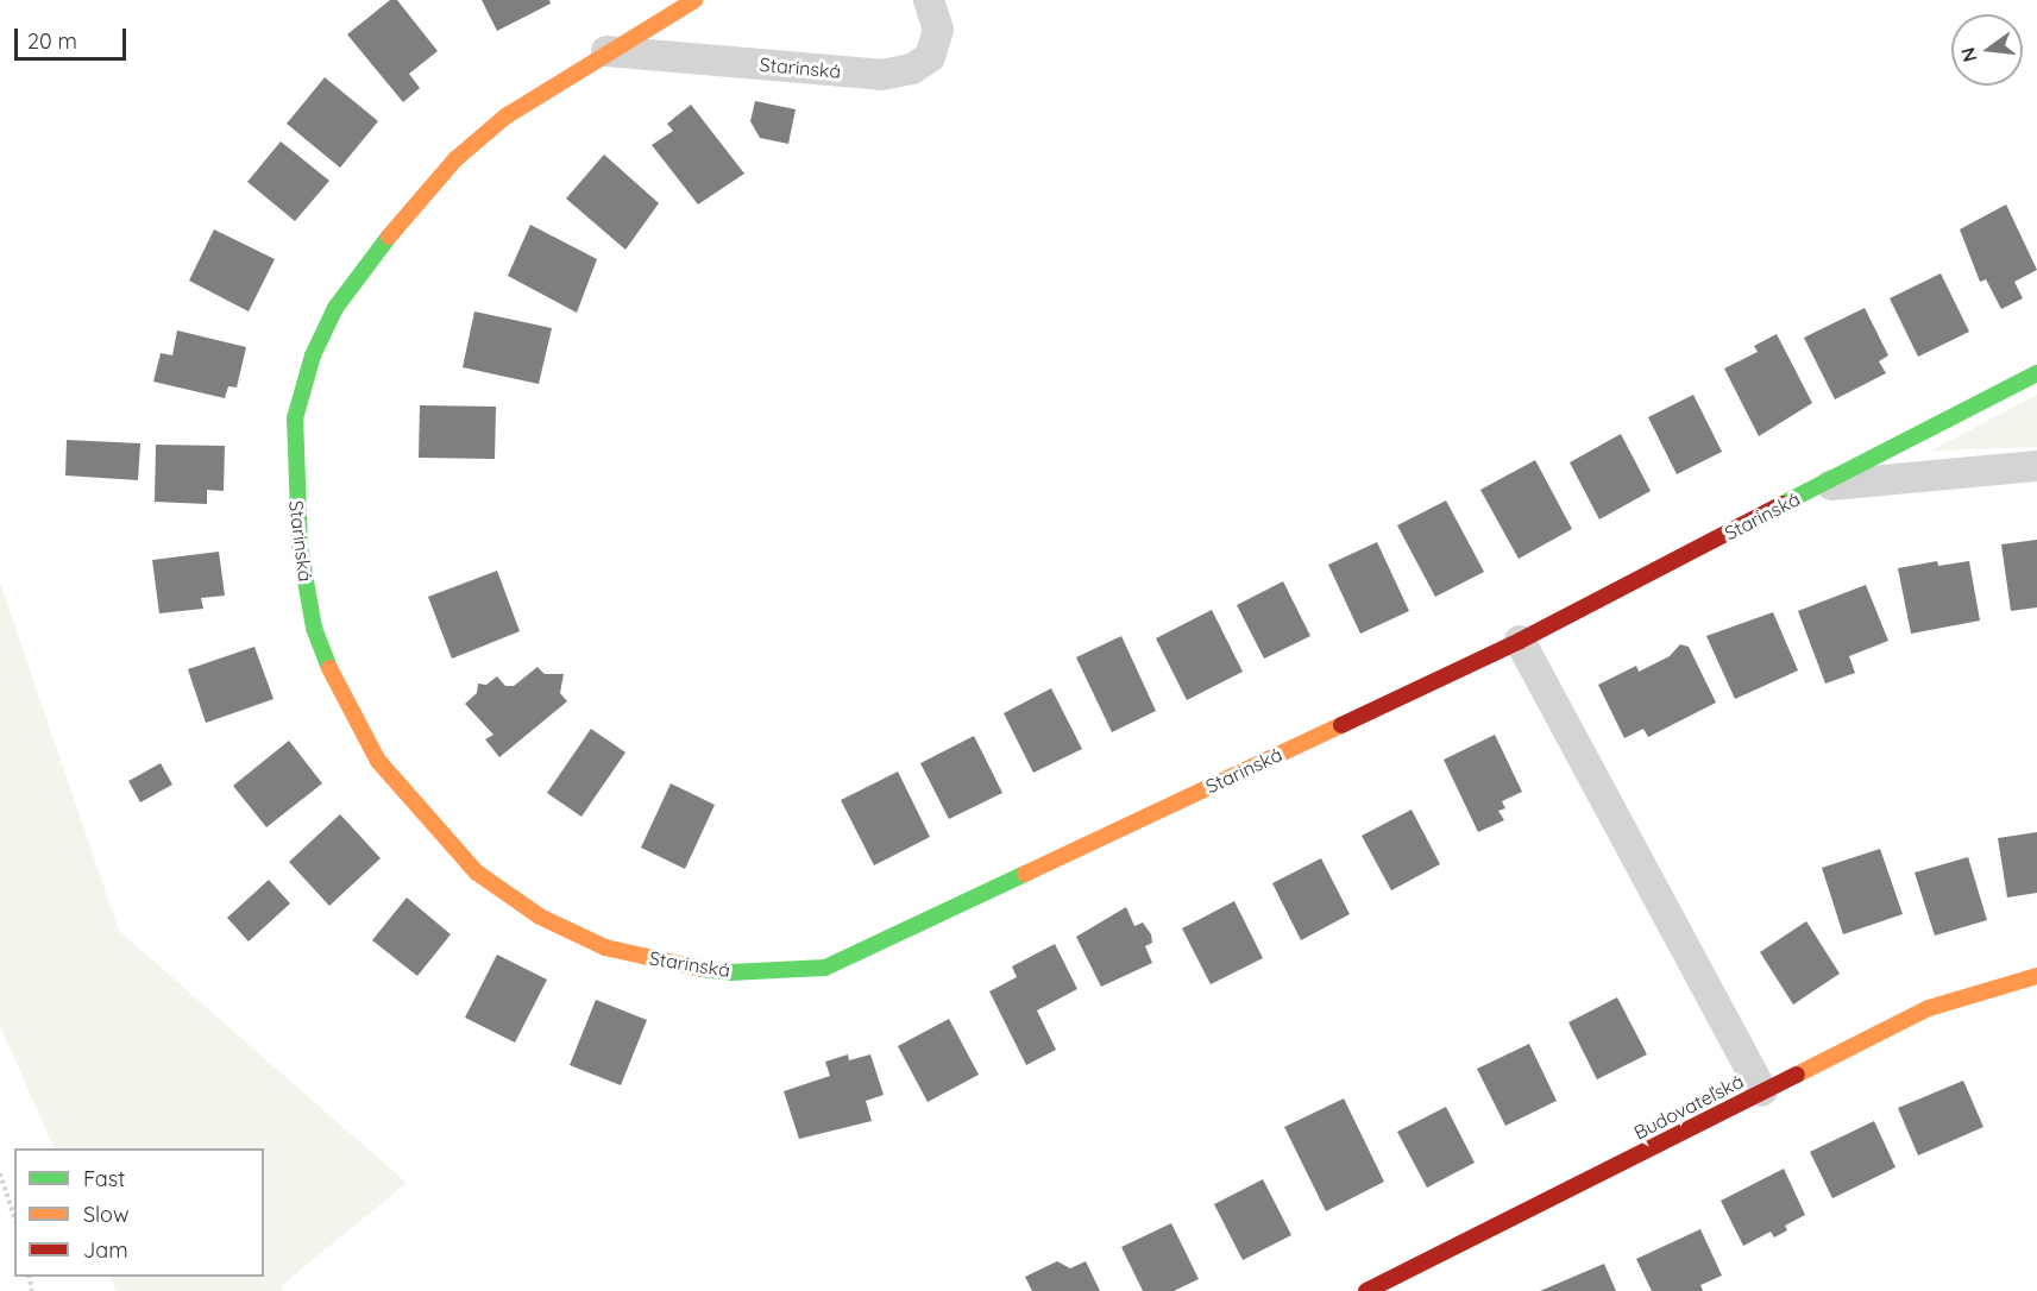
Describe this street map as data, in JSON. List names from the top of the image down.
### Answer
{
  "streets": {
    "street": ["Starinská", "Budovateľská"]
  },
  "legend": ["Fast", "Slow", "Jam"],
  "scale_bar": "20 m",
  "north": "left"
}
